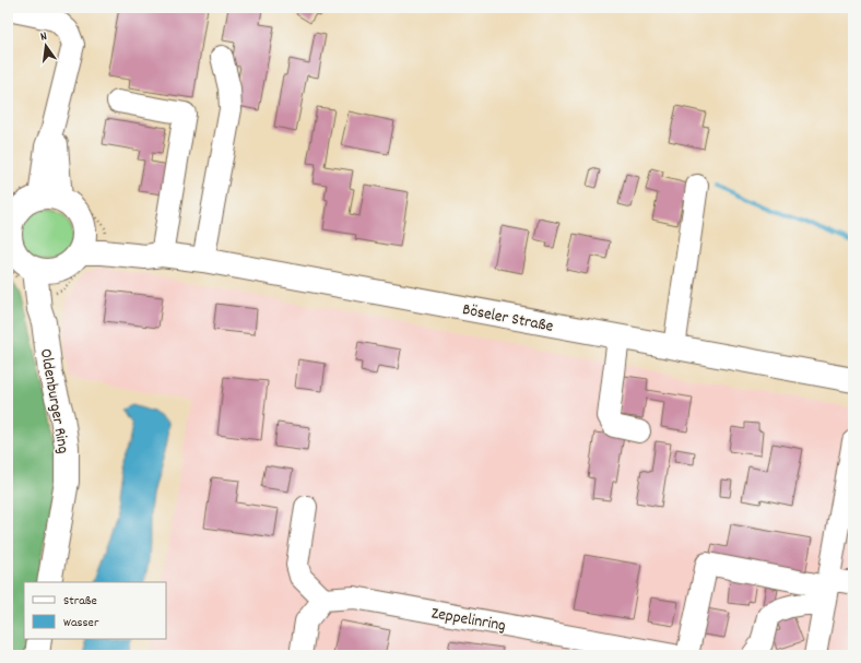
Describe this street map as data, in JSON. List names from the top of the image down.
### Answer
{
  "streets": {
    "main road": ["Böseler Straße", "Oldenburger Ring"],
    "street": ["Zeppelinring"]
  },
  "crossings": [
    ["Böseler Straße", "Oldenburger Ring"]
  ],
  "legend": ["Straße", "Wasser"],
  "north": "top"
}
